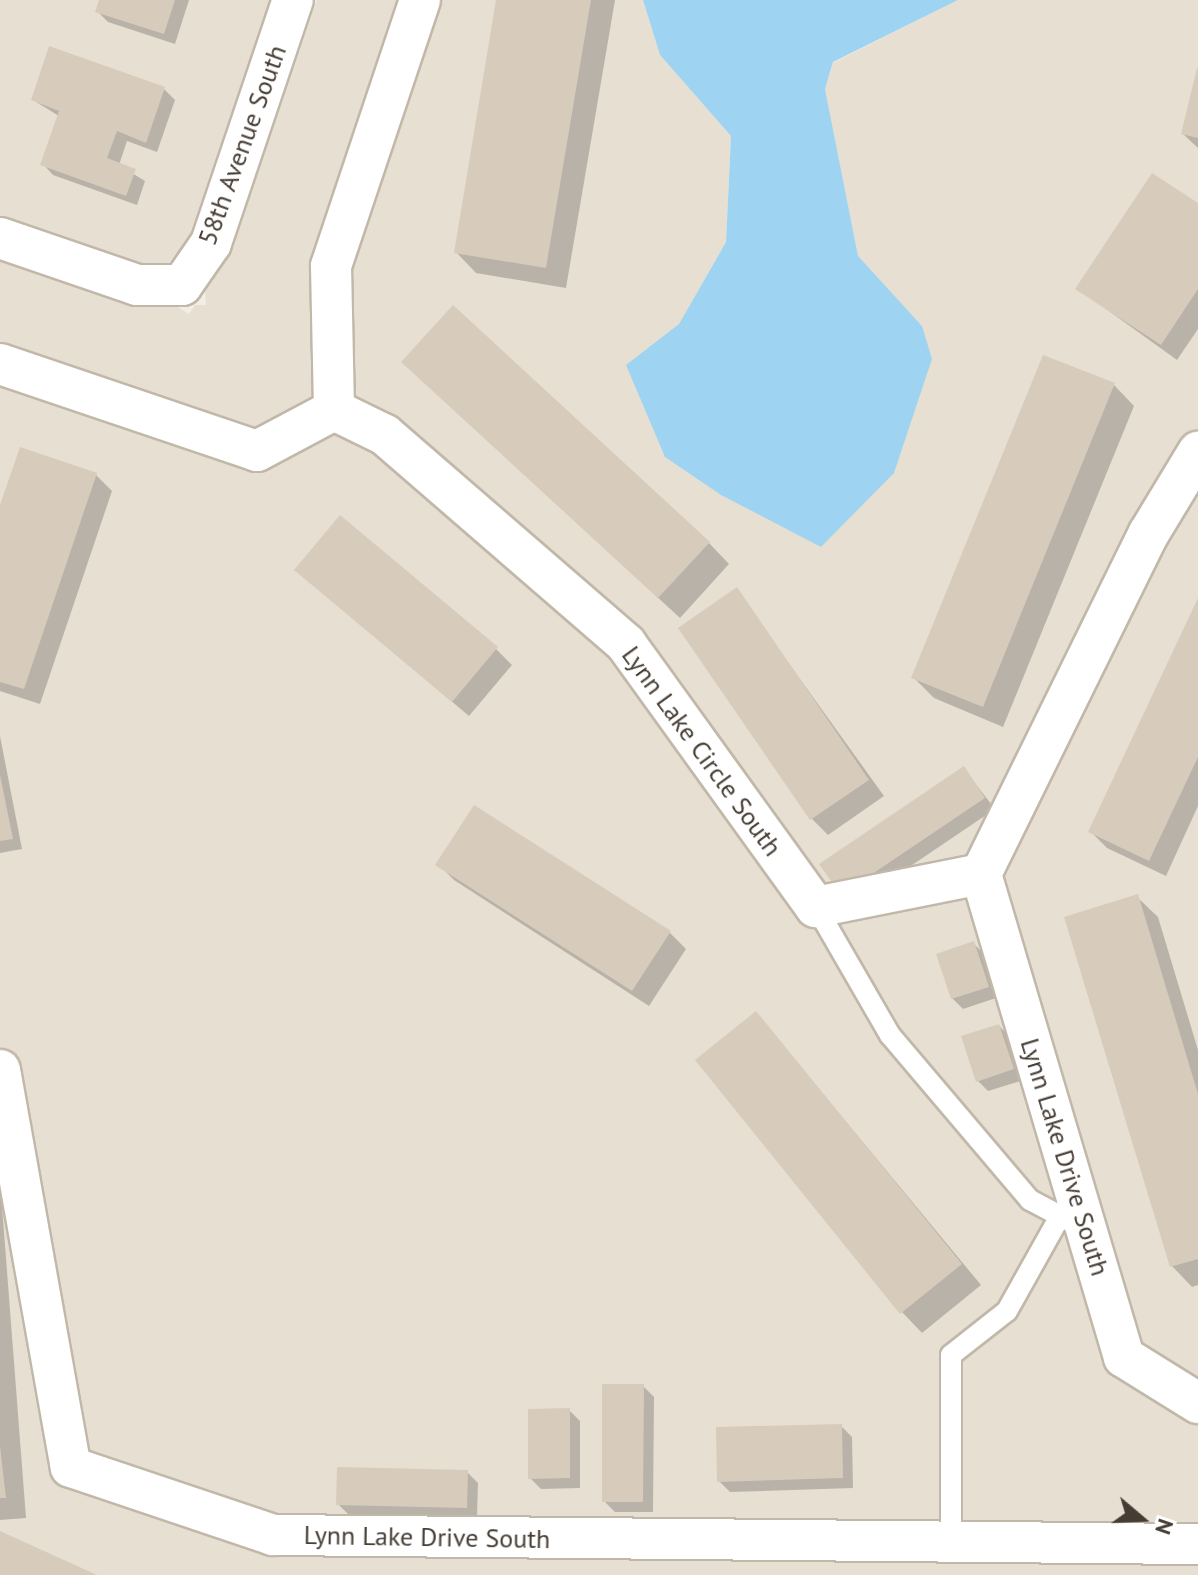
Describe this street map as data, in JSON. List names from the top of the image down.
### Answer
{
  "streets": {
    "street": ["58th Avenue South", "Lynn Lake Circle South", "Lynn Lake Drive South"]
  },
  "north": "right"
}
